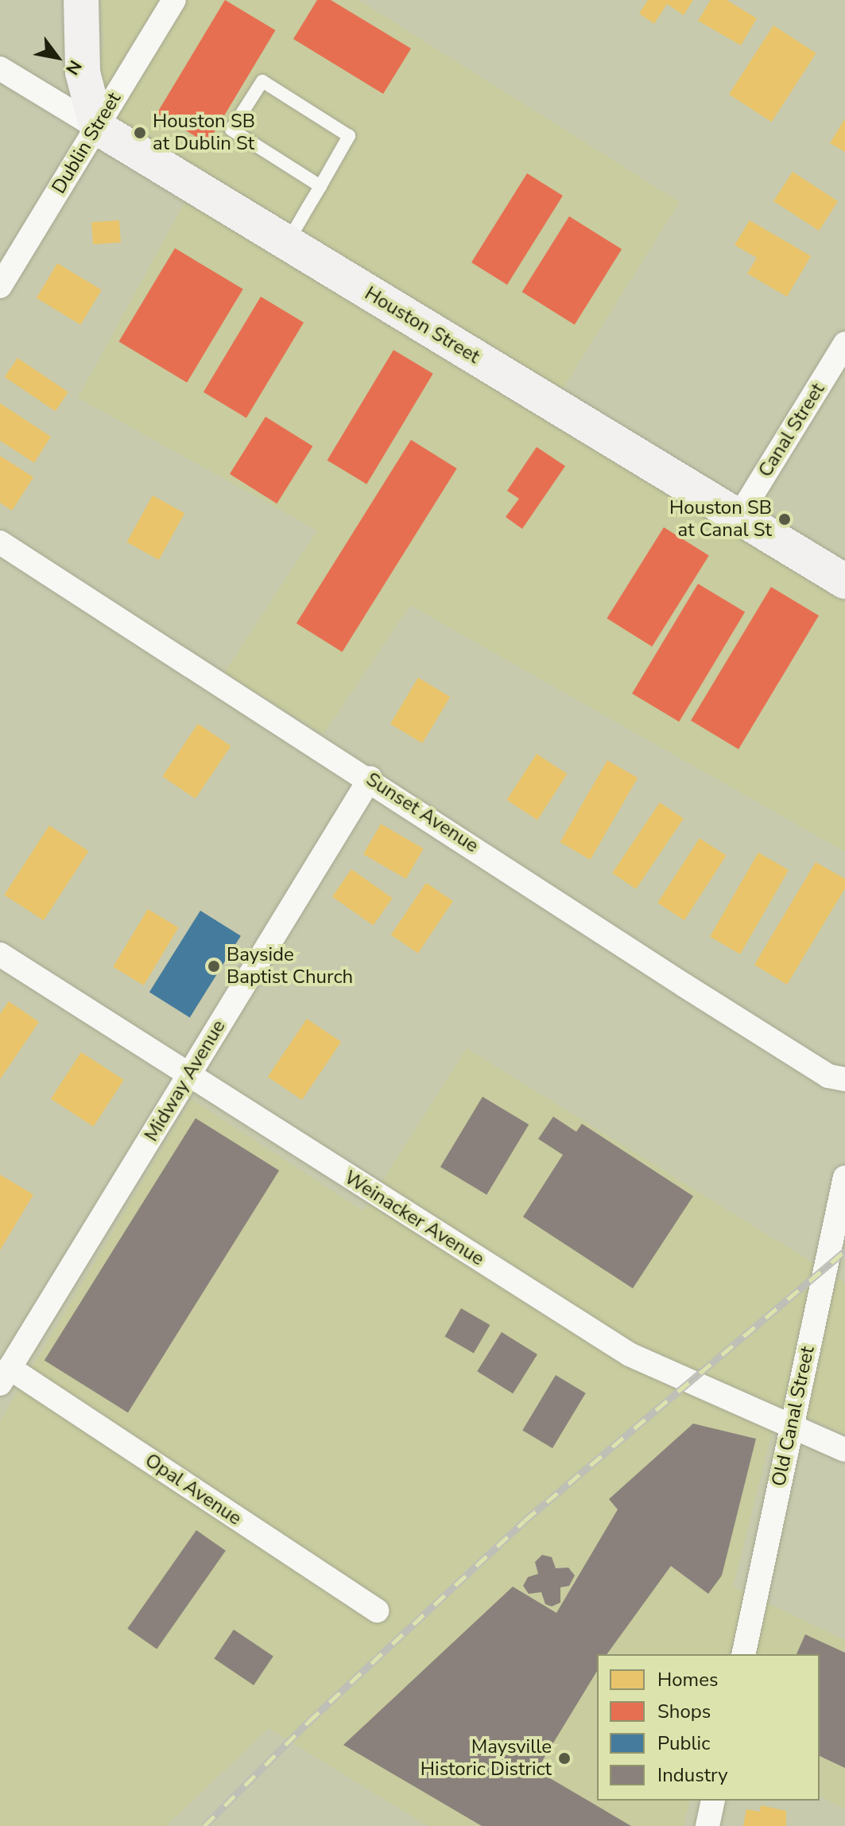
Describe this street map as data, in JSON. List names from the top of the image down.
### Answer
{
  "streets": {
    "street": [
      "Dublin Street",
      "Houston Street",
      "Canal Street",
      "Sunset Avenue",
      "Midway Avenue",
      "Weinacker Avenue",
      "Old Canal Street",
      "Opal Avenue"
    ]
  },
  "crossings": [
    ["Dublin Street", "Houston Street"],
    ["Houston Street", "Canal Street"],
    ["Sunset Avenue", "Midway Avenue"],
    ["Midway Avenue", "Weinacker Avenue"],
    ["Midway Avenue", "Opal Avenue"],
    ["Weinacker Avenue", "Old Canal Street"]
  ],
  "places": [
    "Houston SB at Dublin St",
    "Houston SB at Canal St",
    "Bayside Baptist Church",
    "Maysville Historic District"
  ],
  "legend": [
    "Homes",
    "Shops",
    "Public",
    "Industry"
  ],
  "north": "bottom right"
}
